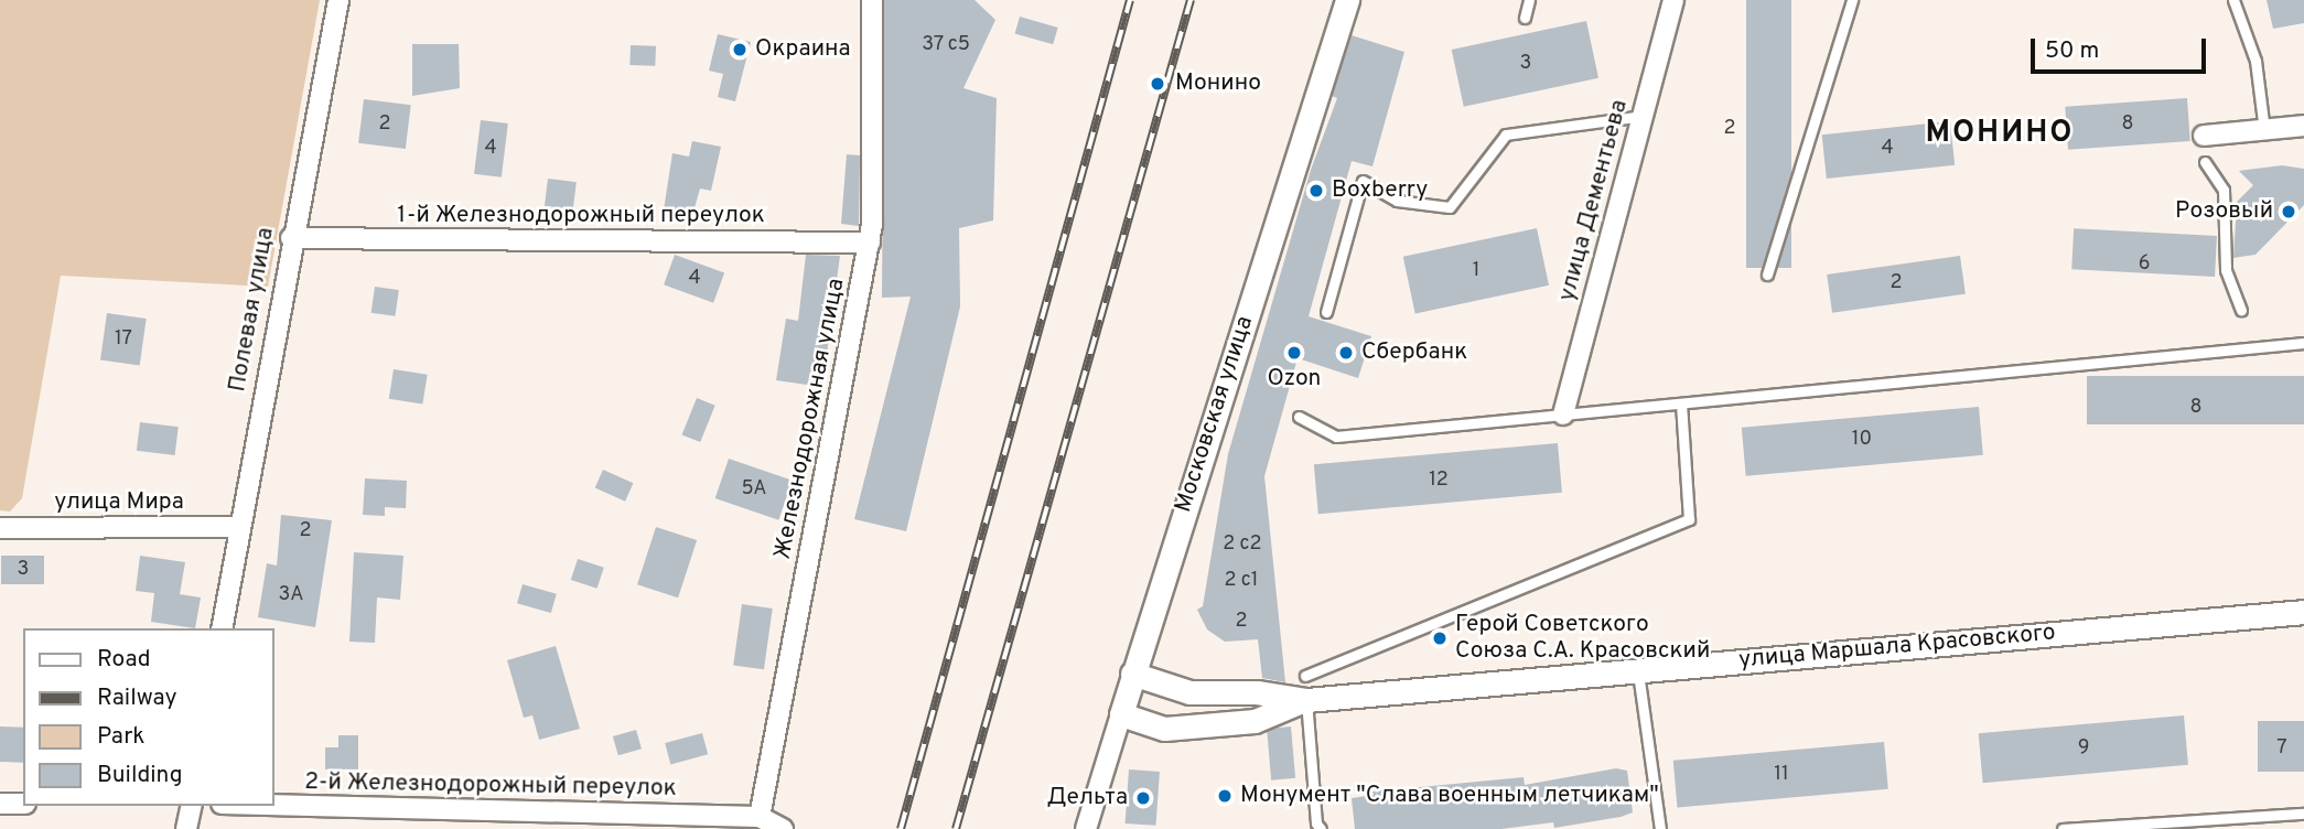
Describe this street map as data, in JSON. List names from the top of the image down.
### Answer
{
  "streets": {
    "street": [
      "улица Дементьева",
      "1-й Железнодорожный переулок",
      "Полевая улица",
      "Московская улица",
      "Железнодорожная улица",
      "улица Мира",
      "улица Маршала Красовского",
      "2-й Железнодорожный переулок"
    ]
  },
  "crossings": [
    ["1-й Железнодорожный переулок", "Полевая улица"],
    ["1-й Железнодорожный переулок", "Железнодорожная улица"],
    ["Полевая улица", "улица Мира"],
    ["Московская улица", "улица Маршала Красовского"],
    ["Железнодорожная улица", "2-й Железнодорожный переулок"]
  ],
  "districts": ["МОНИНО"],
  "places": [
    "Окраина",
    "Монино",
    "Boxberry",
    "Розовый",
    "Ozon",
    "Сбербанк",
    "Герой Советского Союза С.А. Красовский",
    "Монумент \"Слава военным летчикам\"",
    "Дельта"
  ],
  "house_numbers": [
    "37 с5",
    "3",
    "2",
    "8",
    "2",
    "4",
    "4",
    "6",
    "1",
    "4",
    "2",
    "17",
    "8",
    "10",
    "12",
    "5А",
    "2",
    "2 с2",
    "3",
    "2 с1",
    "3А",
    "2",
    "9",
    "7",
    "11"
  ],
  "legend": [
    "Road",
    "Railway",
    "Park",
    "Building"
  ],
  "scale_bar": "50 m"
}
